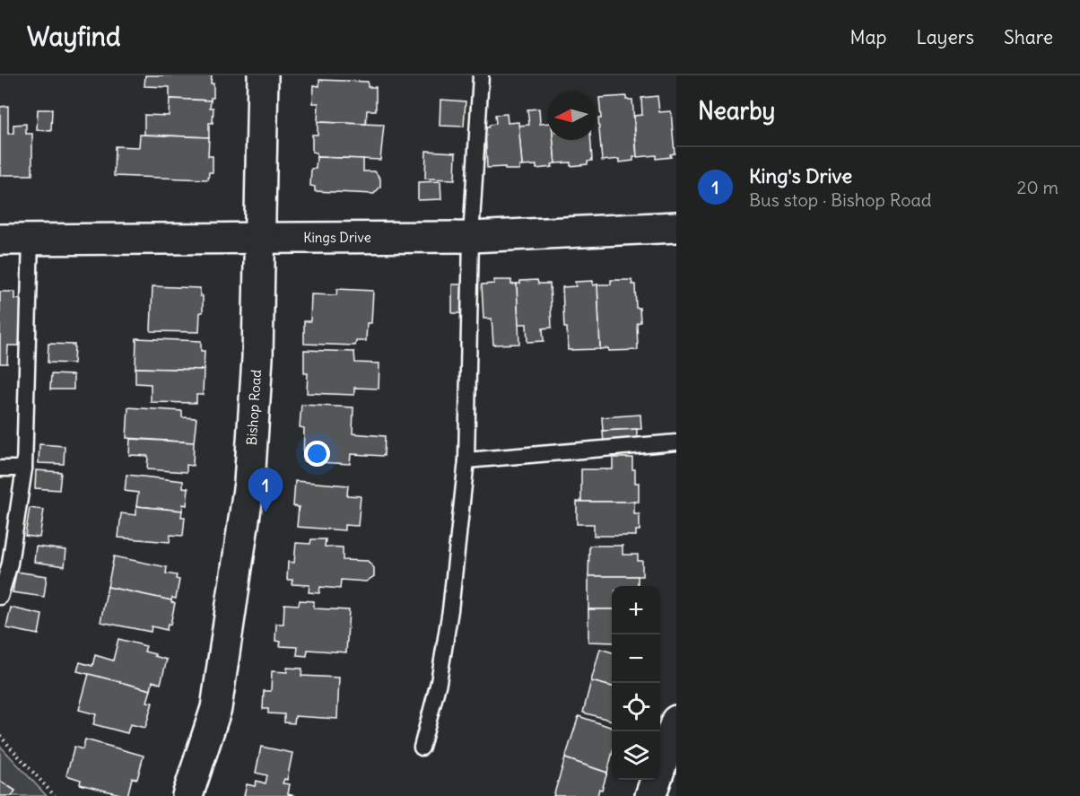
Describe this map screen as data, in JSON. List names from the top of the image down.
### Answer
{
  "streets": {
    "street": ["Kings Drive", "Bishop Road"]
  },
  "crossings": [
    ["Kings Drive", "Bishop Road"]
  ],
  "north": "left",
  "page": {
    "header": "Wayfind",
    "nav": ["Map", "Layers", "Share"],
    "heading": "Nearby",
    "list": [
      {
        "mark": "1",
        "name": "King's Drive",
        "note": "Bus stop · Bishop Road",
        "value": "20 m"
      }
    ],
    "pins": "1",
    "map_buttons": ["+", "−"]
  }
}
